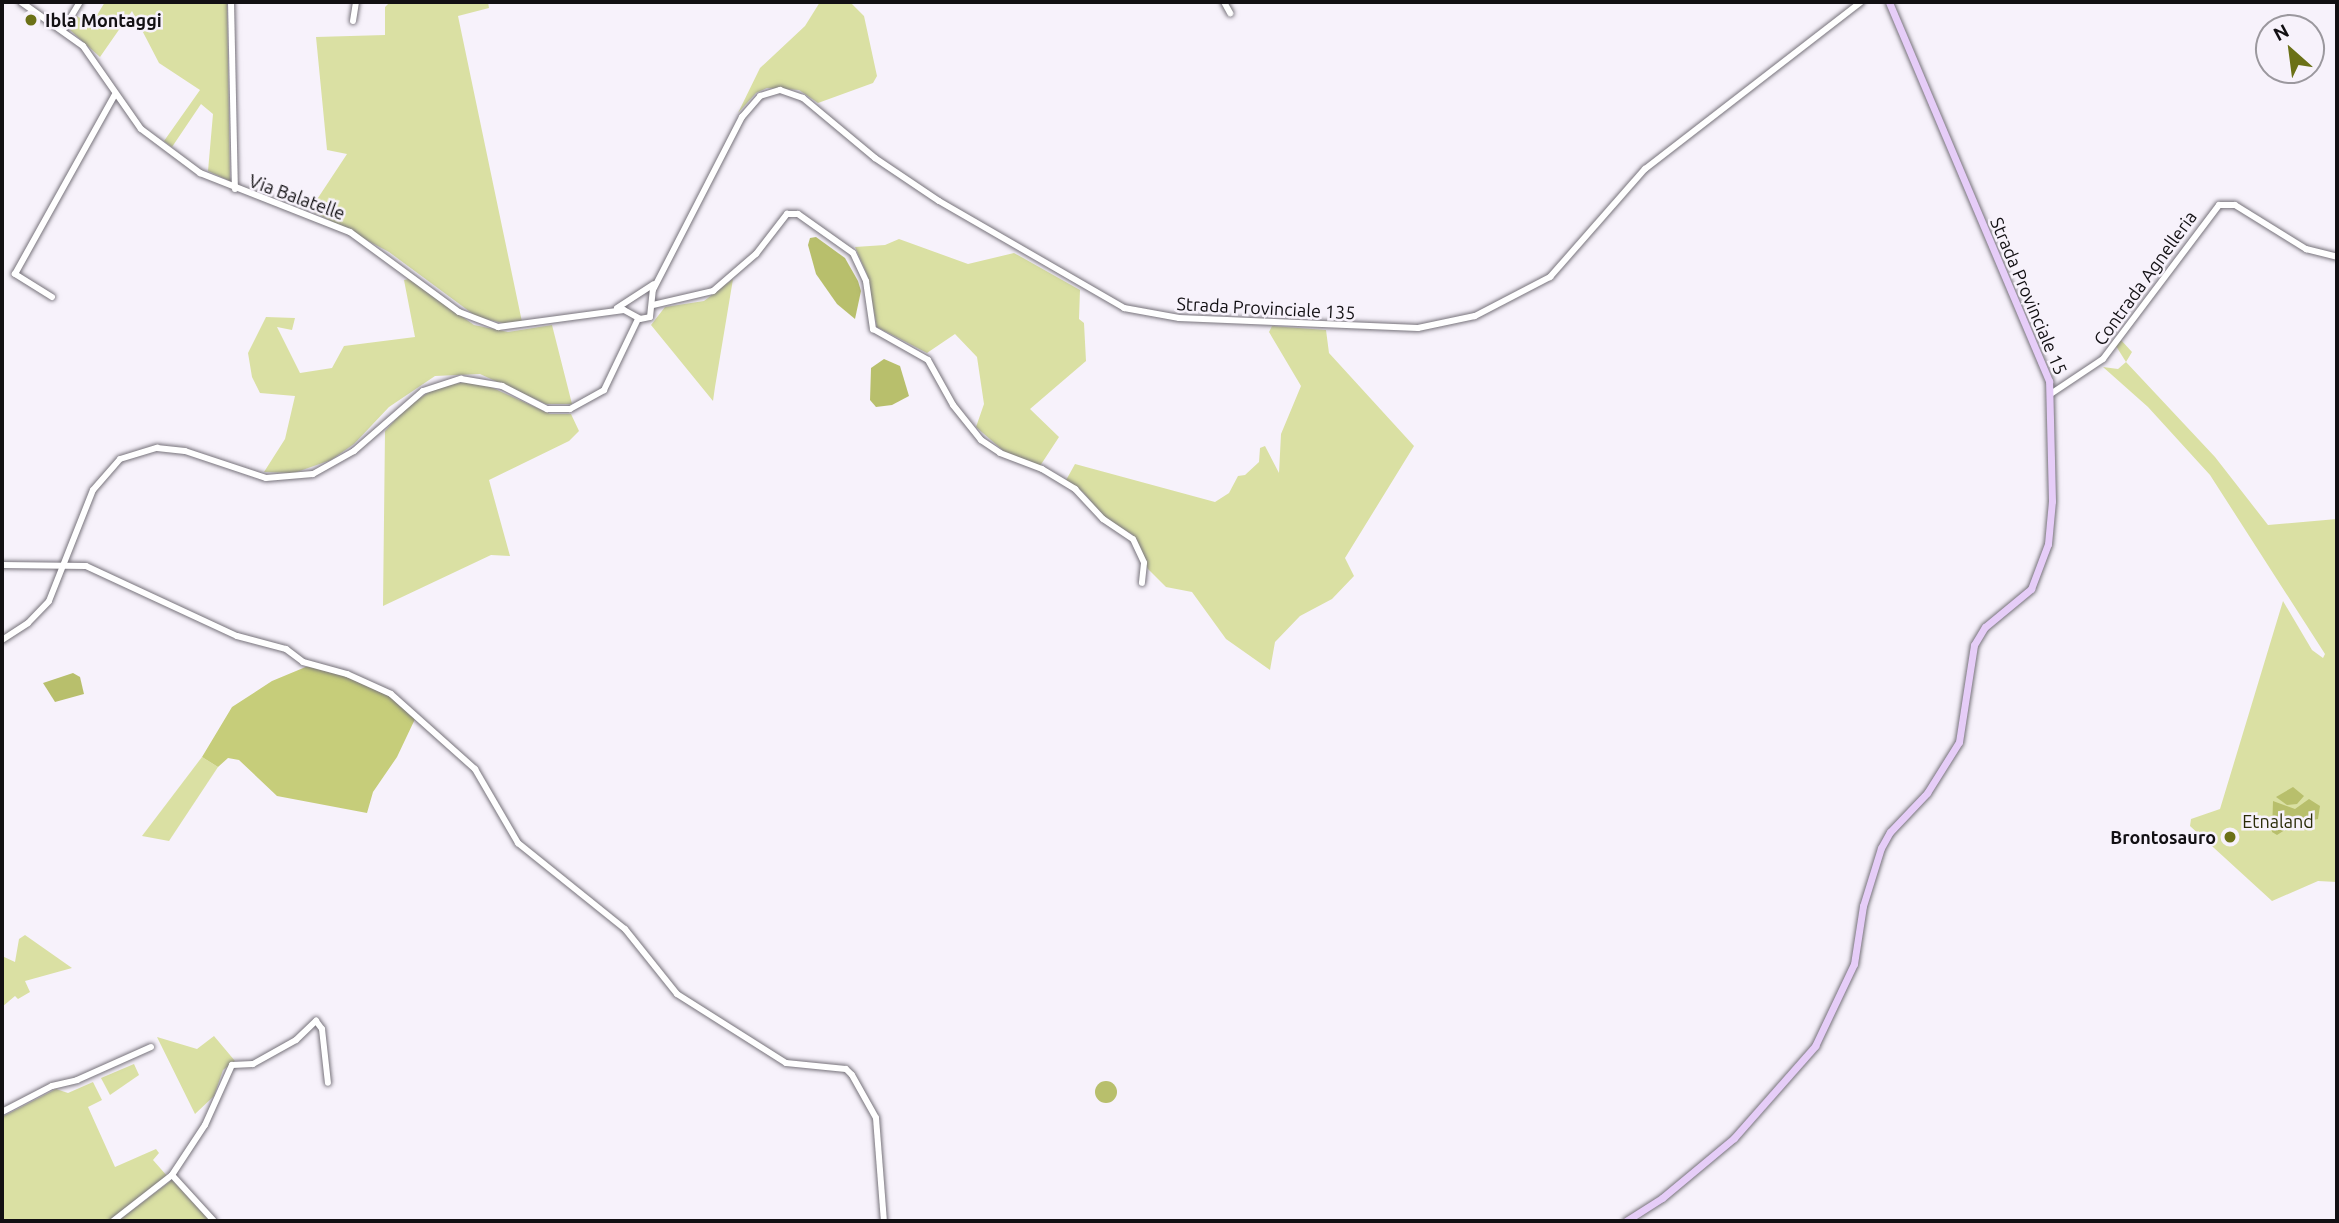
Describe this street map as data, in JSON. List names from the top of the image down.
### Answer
{
  "streets": {
    "main road": ["Strada Provinciale 15"],
    "street": ["Via Balatelle", "Contrada Agnelleria", "Strada Provinciale 135"]
  },
  "crossings": [
    ["Contrada Agnelleria", "Strada Provinciale 15"]
  ],
  "parks": ["Etnaland"],
  "places": ["Ibla Montaggi", "Brontosauro"],
  "north": "top left"
}
